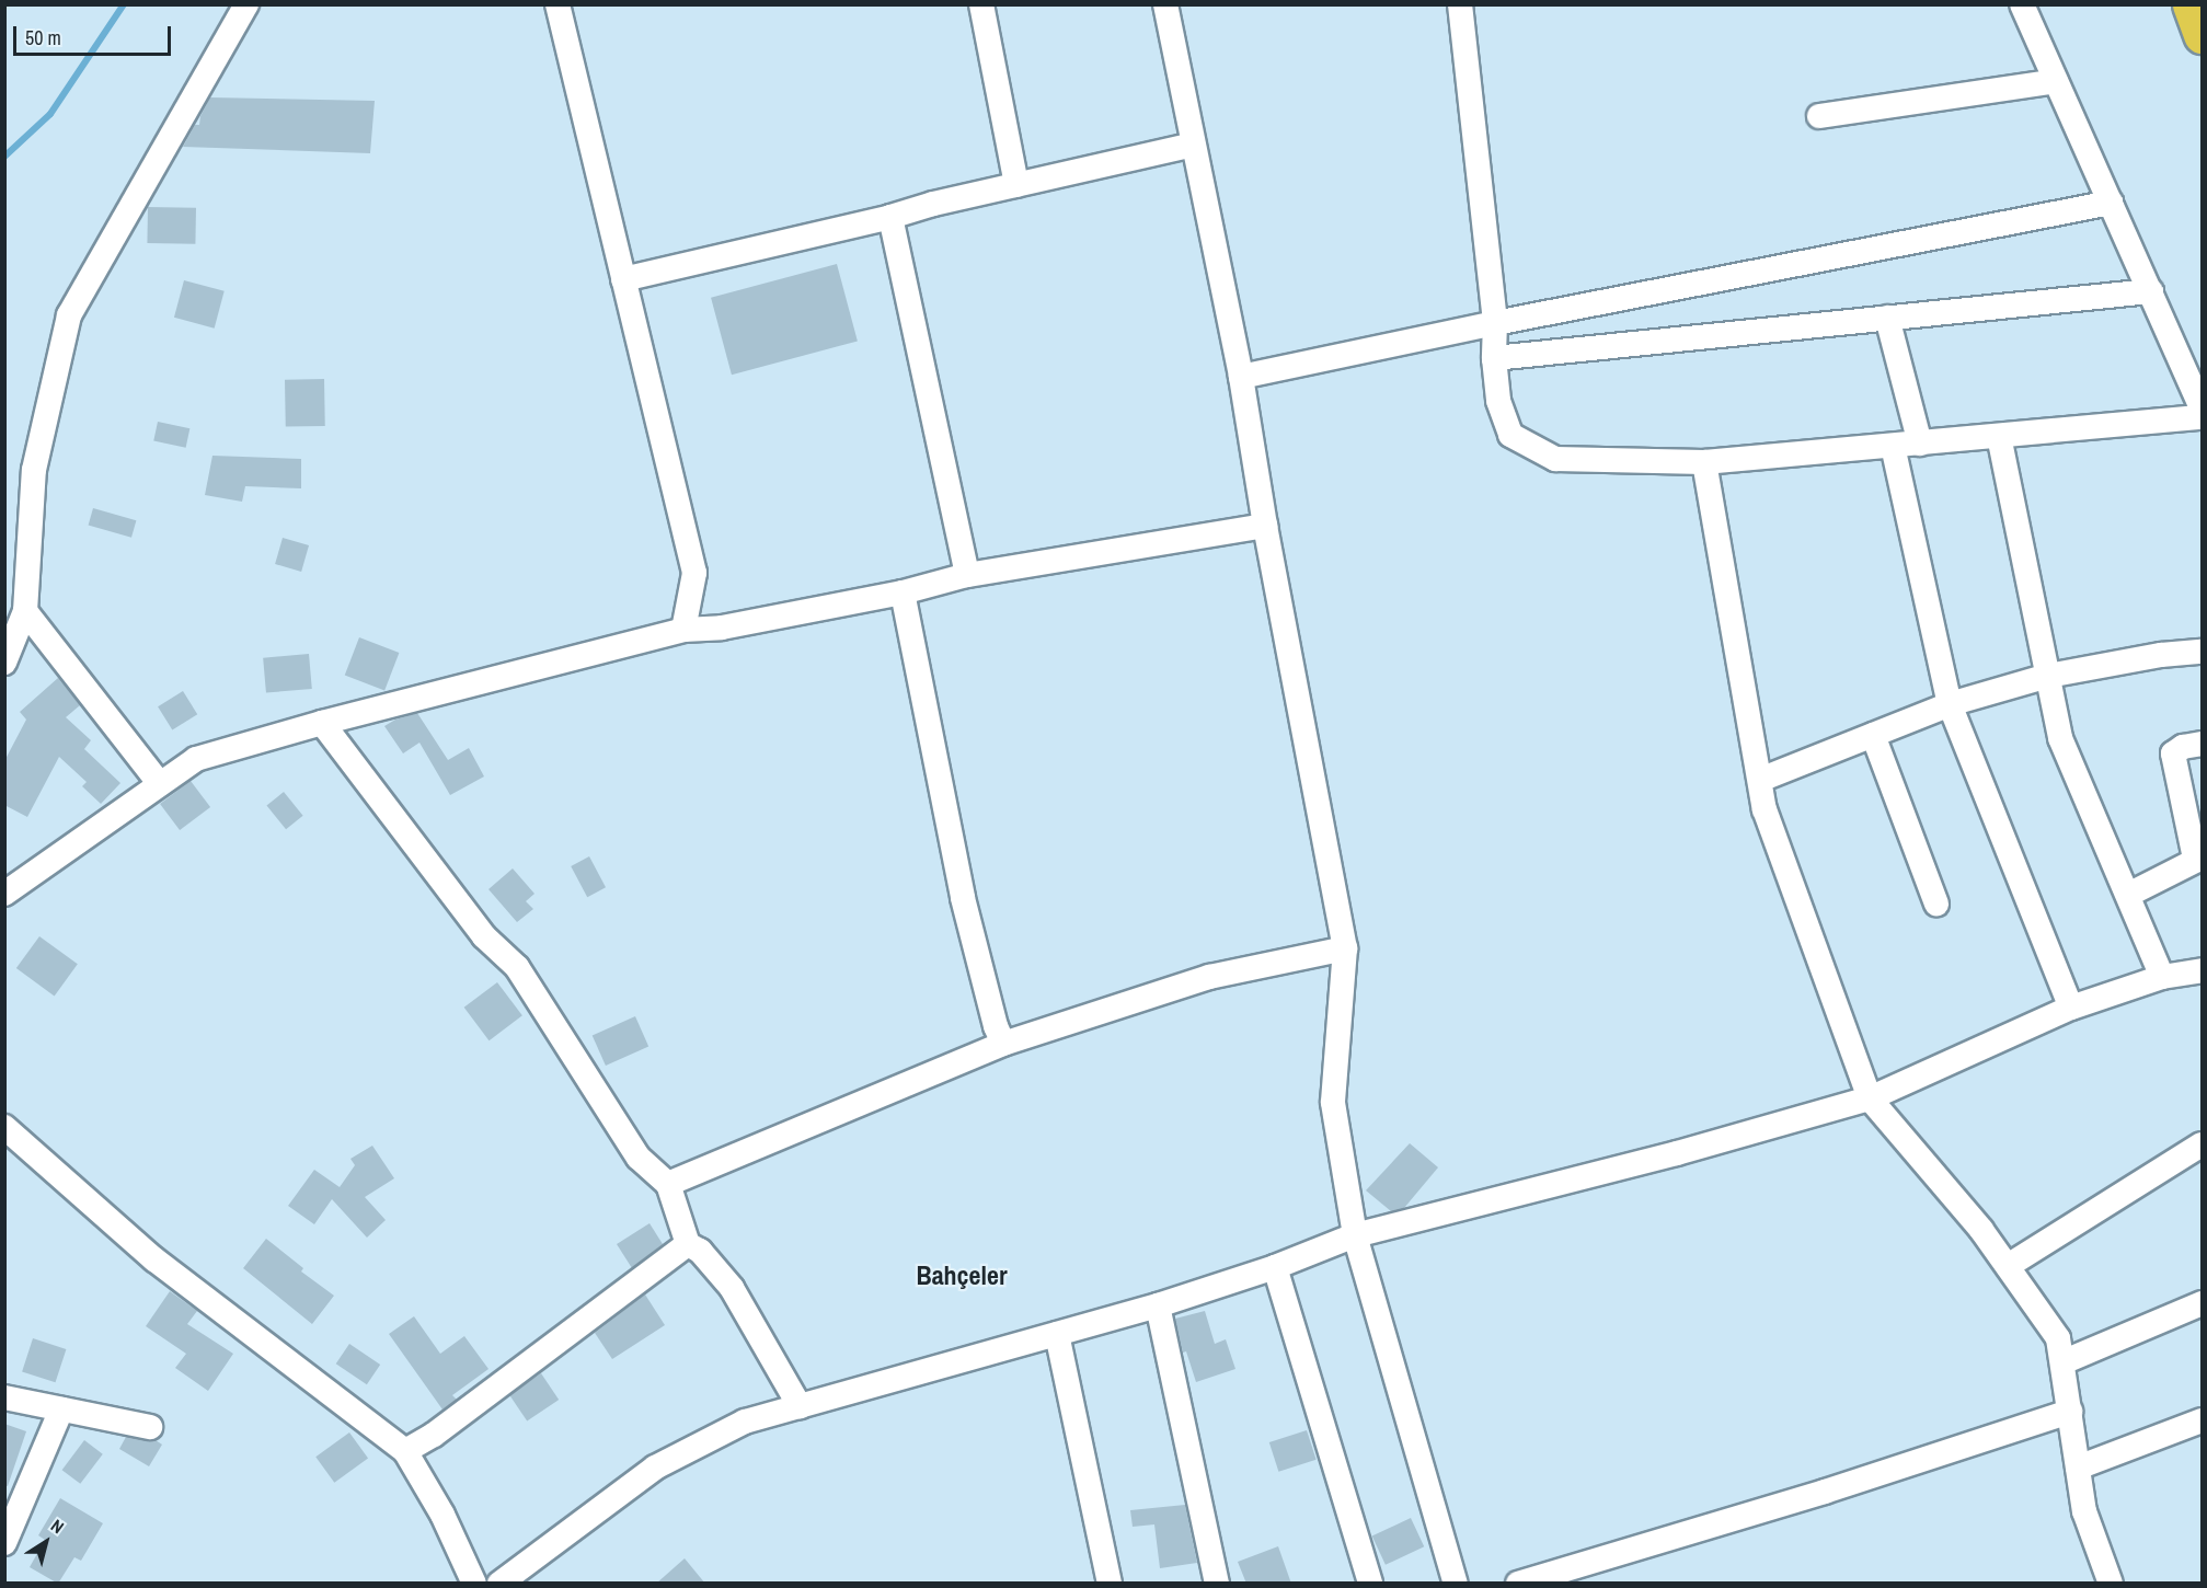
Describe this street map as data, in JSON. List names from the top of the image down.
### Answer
{
  "districts": ["Bahçeler"],
  "scale_bar": "50 m",
  "north": "top right"
}
